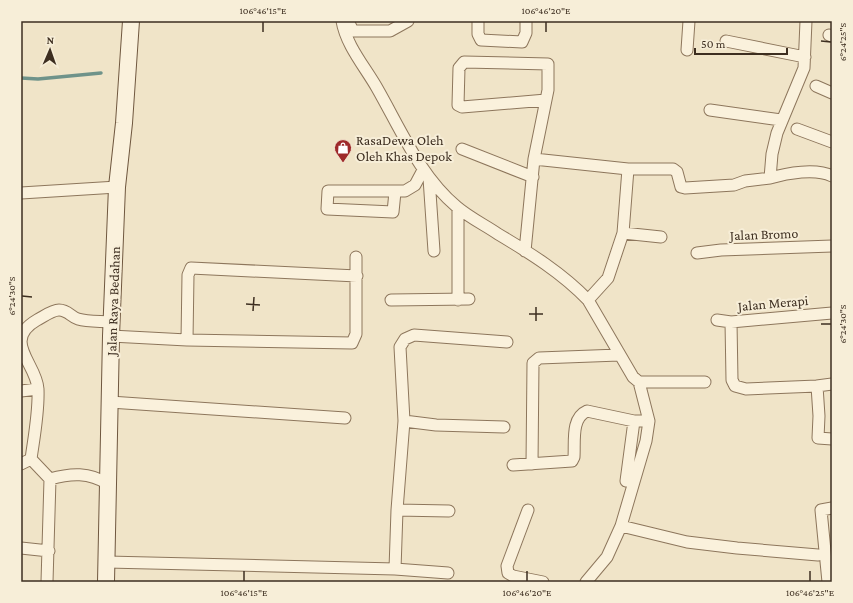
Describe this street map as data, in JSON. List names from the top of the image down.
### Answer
{
  "streets": {
    "street": ["Jalan Bromo", "Jalan Raya Bedahan", "Jalan Merapi"]
  },
  "places": {
    "shop": ["RasaDewa Oleh Oleh Khas Depok"]
  },
  "scale_bar": "50 m",
  "north": "top",
  "coordinates": [
    "106°46'15\"E",
    "106°46'20\"E",
    "6°24'25\"S",
    "6°24'30\"S",
    "106°46'25\"E"
  ]
}
